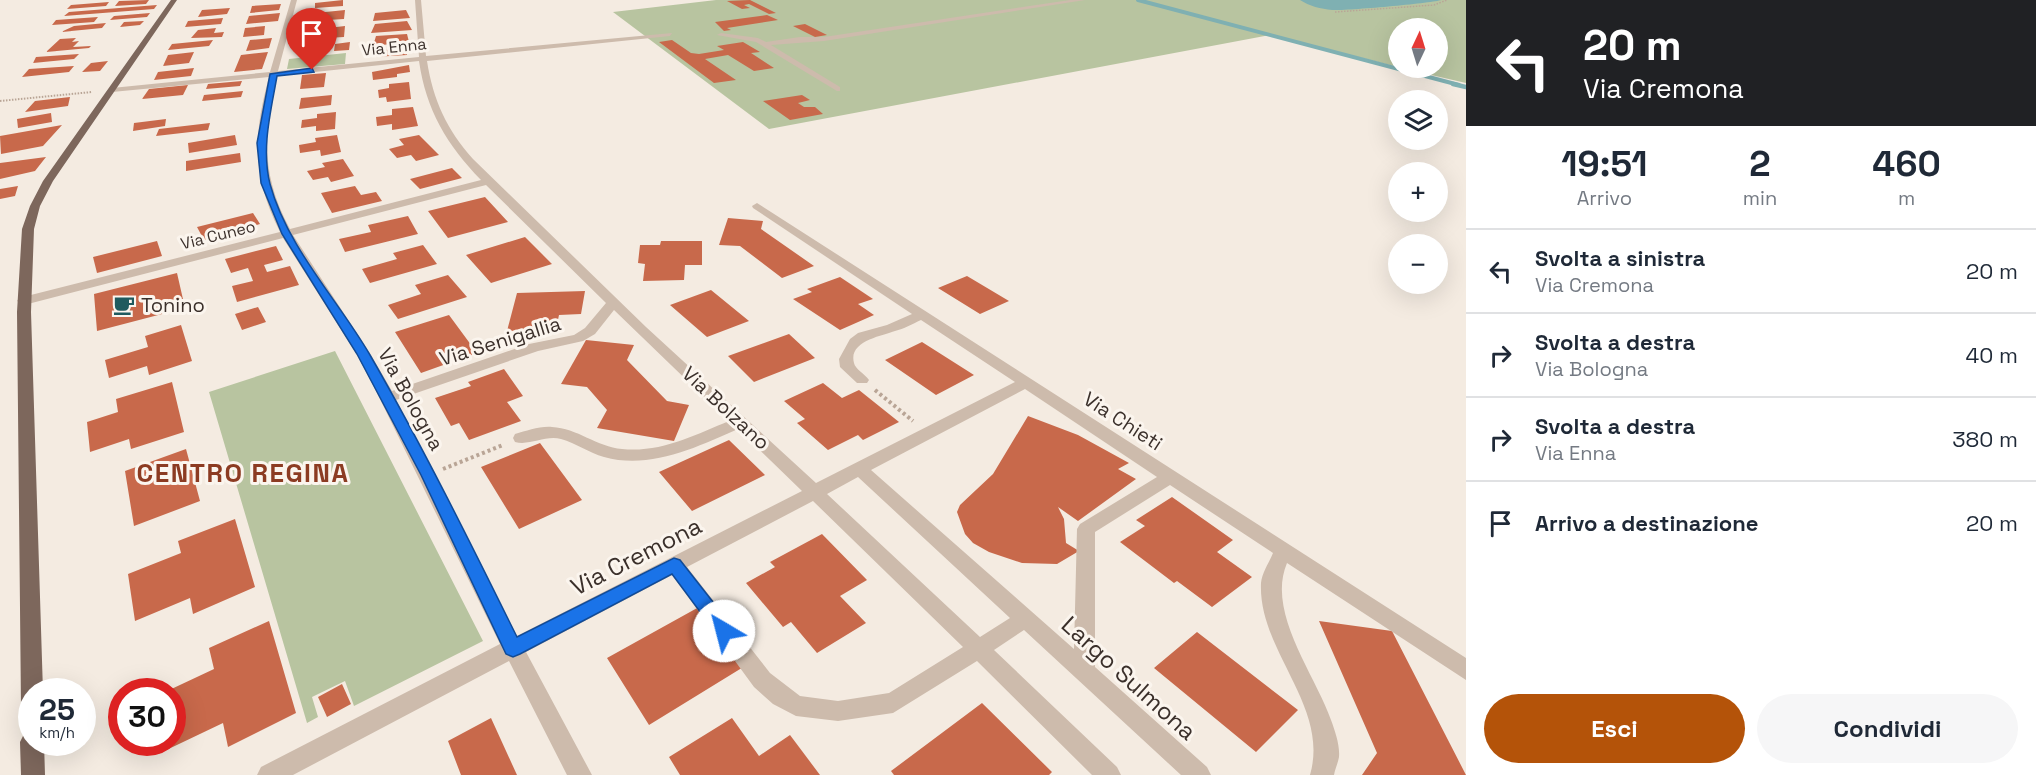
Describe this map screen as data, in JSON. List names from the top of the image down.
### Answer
{
  "streets": {
    "street": [
      "Via Enna",
      "Via Cuneo",
      "Via Senigallia",
      "Via Bologna",
      "Via Bolzano",
      "Via Chieti",
      "Via Cremona",
      "Largo Sulmona"
    ]
  },
  "crossings": [
    ["Via Enna", "Via Bologna"],
    ["Via Enna", "Via Bolzano"],
    ["Via Cuneo", "Via Bologna"],
    ["Via Cuneo", "Via Bolzano"],
    ["Via Senigallia", "Via Bologna"],
    ["Via Senigallia", "Via Bolzano"],
    ["Via Bologna", "Via Cremona"],
    ["Via Bolzano", "Via Cremona"],
    ["Via Chieti", "Via Cremona"],
    ["Via Cremona", "Largo Sulmona"]
  ],
  "districts": ["CENTRO REGINA"],
  "places": {
    "cafe": ["Tonino"]
  },
  "north": "top",
  "page": {
    "turn": ["20 m", "Via Cremona"],
    "map_buttons": ["+", "−"],
    "eta": [
      "19:51",
      "Arrivo",
      "2",
      "min",
      "460",
      "m"
    ],
    "list": [
      {
        "name": "Svolta a sinistra",
        "note": "Via Cremona",
        "value": "20 m"
      },
      {
        "name": "Svolta a destra",
        "note": "Via Bologna",
        "value": "40 m"
      },
      {
        "name": "Svolta a destra",
        "note": "Via Enna",
        "value": "380 m"
      },
      {
        "name": "Arrivo a destinazione",
        "value": "20 m"
      }
    ],
    "speed": "25 km/h",
    "limit": "30",
    "buttons": ["Esci", "Condividi"]
  }
}
